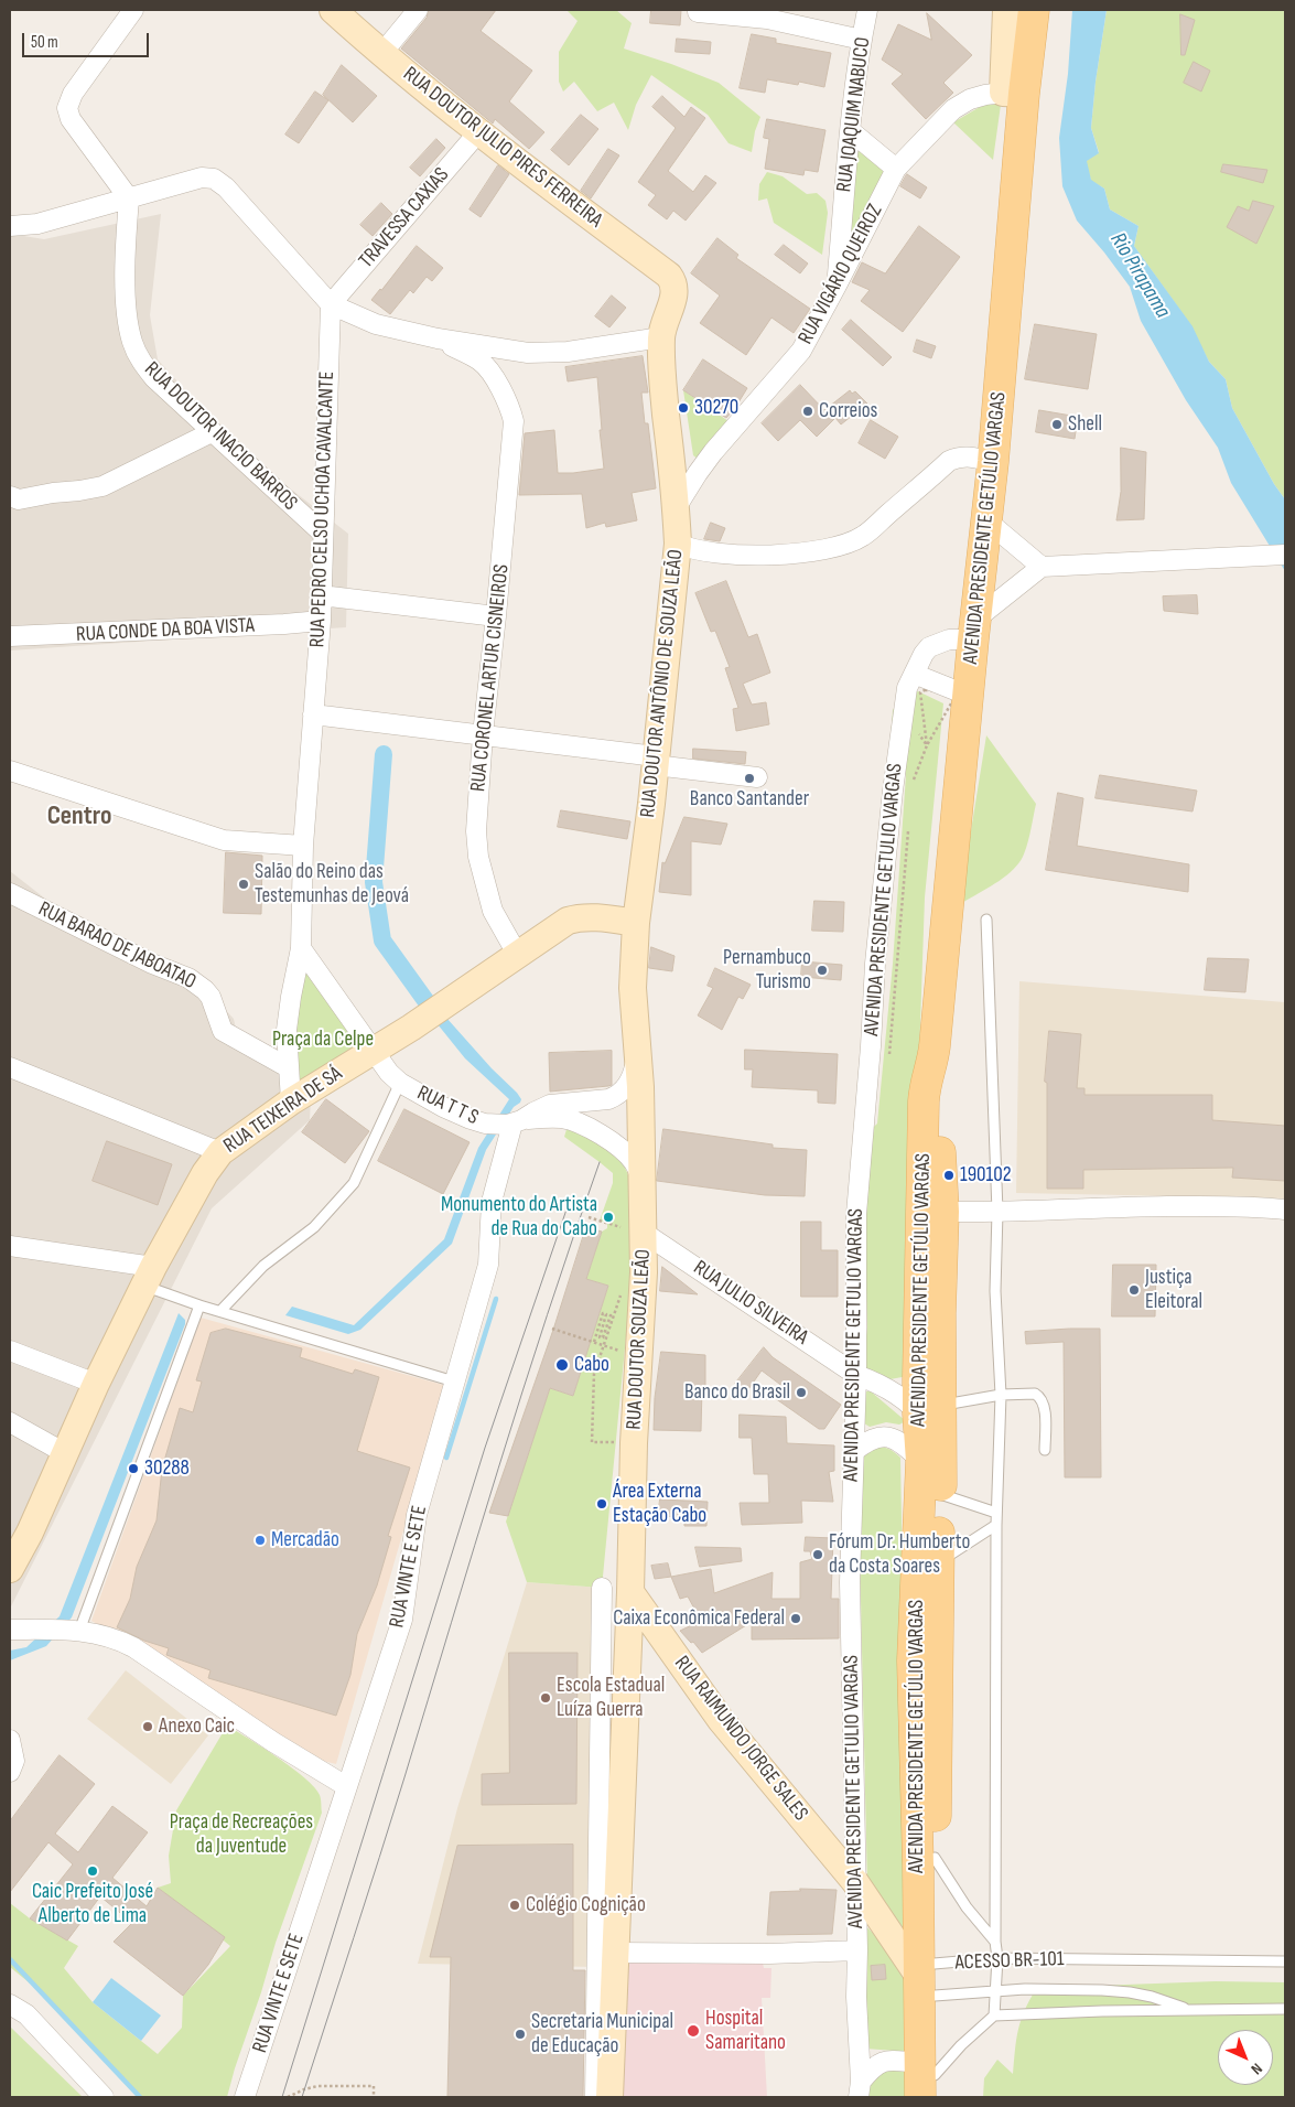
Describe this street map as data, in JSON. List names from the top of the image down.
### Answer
{
  "streets": {
    "main road": ["AVENIDA PRESIDENTE GETÚLIO VARGAS"],
    "street": [
      "RUA JOAQUIM NABUCO",
      "RUA DOUTOR JULIO PIRES FERREIRA",
      "TRAVESSA CAXIAS",
      "RUA VIGÁRIO QUEIROZ",
      "RUA DOUTOR INACIO BARROS",
      "RUA PEDRO CELSO UCHOA CAVALCANTE",
      "RUA CONDE DA BOA VISTA",
      "RUA CORONEL ARTUR CISNEIROS",
      "RUA DOUTOR ANTÔNIO DE SOUZA LEÃO",
      "AVENIDA PRESIDENTE GETULIO VARGAS",
      "RUA BARAO DE JABOATAO",
      "RUA T T S",
      "RUA TEIXEIRA DE SÁ",
      "RUA JULIO SILVEIRA",
      "RUA DOUTOR SOUZA LEÃO",
      "RUA VINTE E SETE",
      "RUA RAIMUNDO JORGE SALES"
    ],
    "lane": ["ACESSO BR-101"]
  },
  "crossings": [
    ["RUA JOAQUIM NABUCO", "RUA VIGÁRIO QUEIROZ"],
    ["RUA DOUTOR JULIO PIRES FERREIRA", "TRAVESSA CAXIAS"],
    ["RUA DOUTOR JULIO PIRES FERREIRA", "RUA DOUTOR ANTÔNIO DE SOUZA LEÃO"],
    ["TRAVESSA CAXIAS", "RUA PEDRO CELSO UCHOA CAVALCANTE"],
    ["RUA VIGÁRIO QUEIROZ", "AVENIDA PRESIDENTE GETÚLIO VARGAS"],
    ["RUA VIGÁRIO QUEIROZ", "RUA DOUTOR ANTÔNIO DE SOUZA LEÃO"],
    ["RUA DOUTOR INACIO BARROS", "RUA PEDRO CELSO UCHOA CAVALCANTE"],
    ["RUA PEDRO CELSO UCHOA CAVALCANTE", "RUA CONDE DA BOA VISTA"],
    ["RUA PEDRO CELSO UCHOA CAVALCANTE", "RUA BARAO DE JABOATAO"],
    ["RUA PEDRO CELSO UCHOA CAVALCANTE", "RUA T T S"],
    ["RUA PEDRO CELSO UCHOA CAVALCANTE", "RUA TEIXEIRA DE SÁ"],
    ["AVENIDA PRESIDENTE GETÚLIO VARGAS", "AVENIDA PRESIDENTE GETULIO VARGAS"],
    ["AVENIDA PRESIDENTE GETÚLIO VARGAS", "RUA JULIO SILVEIRA"],
    ["AVENIDA PRESIDENTE GETÚLIO VARGAS", "RUA RAIMUNDO JORGE SALES"],
    ["AVENIDA PRESIDENTE GETÚLIO VARGAS", "ACESSO BR-101"],
    ["RUA CORONEL ARTUR CISNEIROS", "RUA TEIXEIRA DE SÁ"],
    ["RUA DOUTOR ANTÔNIO DE SOUZA LEÃO", "RUA T T S"],
    ["RUA DOUTOR ANTÔNIO DE SOUZA LEÃO", "RUA TEIXEIRA DE SÁ"],
    ["RUA DOUTOR ANTÔNIO DE SOUZA LEÃO", "RUA DOUTOR SOUZA LEÃO"],
    ["AVENIDA PRESIDENTE GETULIO VARGAS", "RUA JULIO SILVEIRA"],
    ["AVENIDA PRESIDENTE GETULIO VARGAS", "RUA RAIMUNDO JORGE SALES"],
    ["RUA T T S", "RUA TEIXEIRA DE SÁ"],
    ["RUA T T S", "RUA VINTE E SETE"],
    ["RUA JULIO SILVEIRA", "RUA DOUTOR SOUZA LEÃO"],
    ["RUA DOUTOR SOUZA LEÃO", "RUA RAIMUNDO JORGE SALES"],
    ["RUA RAIMUNDO JORGE SALES", "ACESSO BR-101"]
  ],
  "districts": ["Centro"],
  "water": ["Rio Pirapama"],
  "parks": ["Praça da Celpe", "Praça de Recreações da Juventude"],
  "places": [
    "30270",
    "Correios",
    "Shell",
    "Banco Santander",
    "Salão do Reino das Testemunhas de Jeová",
    "Pernambuco Turismo",
    "190102",
    "Monumento do Artista de Rua do Cabo",
    "Justiça Eleitoral",
    "Cabo",
    "Banco do Brasil",
    "30288",
    "Área Externa Estação Cabo",
    "Mercadão",
    "Fórum Dr. Humberto da Costa Soares",
    "Caixa Econômica Federal",
    "Escola Estadual Luíza Guerra",
    "Anexo Caic",
    "Caic Prefeito José Alberto de Lima",
    "Colégio Cognição",
    "Hospital Samaritano",
    "Secretaria Municipal de Educação"
  ],
  "scale_bar": "50 m",
  "north": "bottom right"
}
